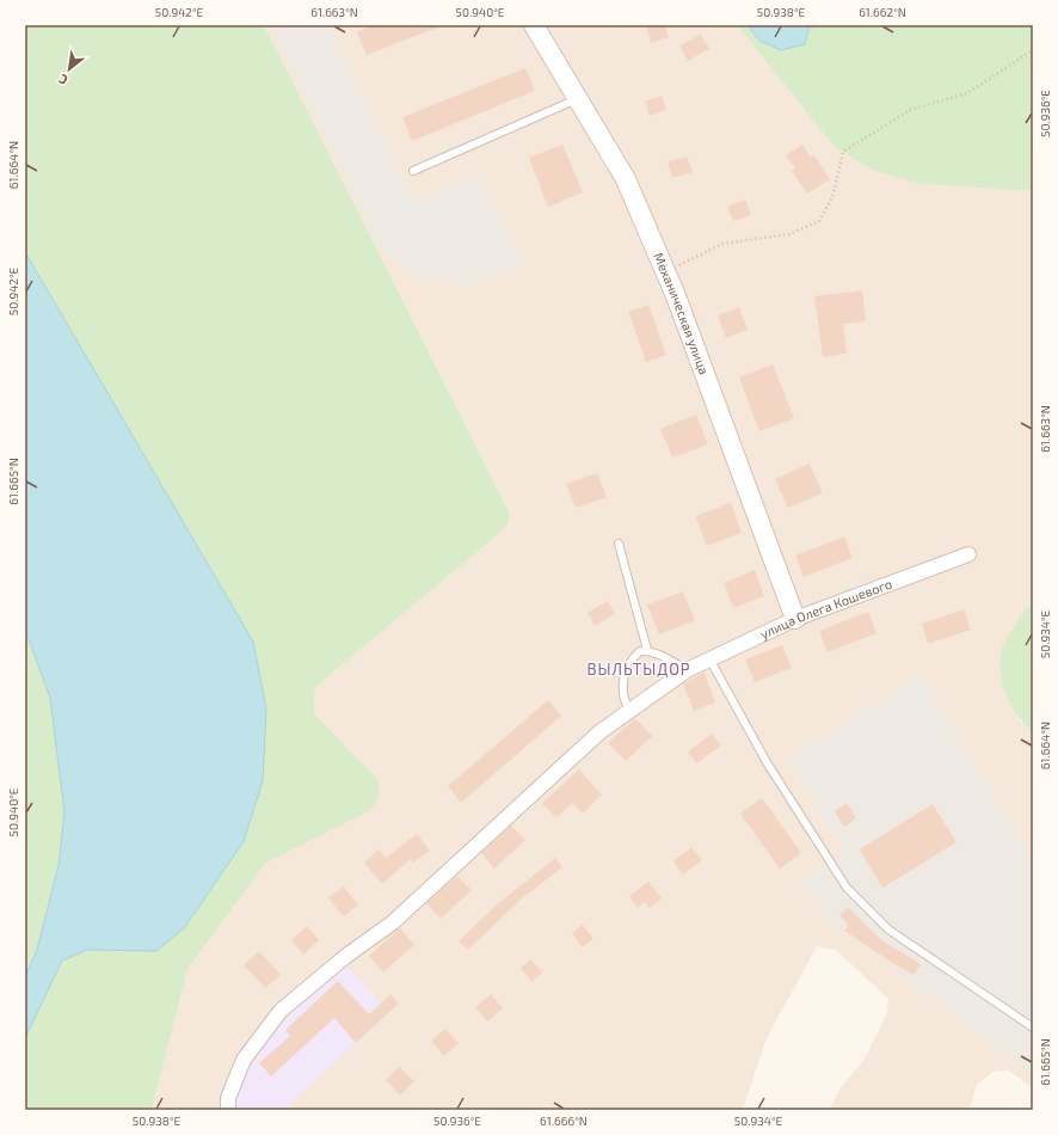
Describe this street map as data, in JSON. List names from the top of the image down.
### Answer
{
  "streets": {
    "street": ["Механическая улица", "улица Олега Кошевого"]
  },
  "crossings": [
    ["Механическая улица", "улица Олега Кошевого"]
  ],
  "districts": ["ВЫЛЬТЫДОР"],
  "north": "bottom left",
  "coordinates": [
    "50.942°E",
    "61.663°N",
    "50.940°E",
    "50.938°E",
    "61.662°N",
    "50.936°E",
    "61.664°N",
    "61.665°N",
    "50.934°E",
    "61.666°N"
  ]
}
